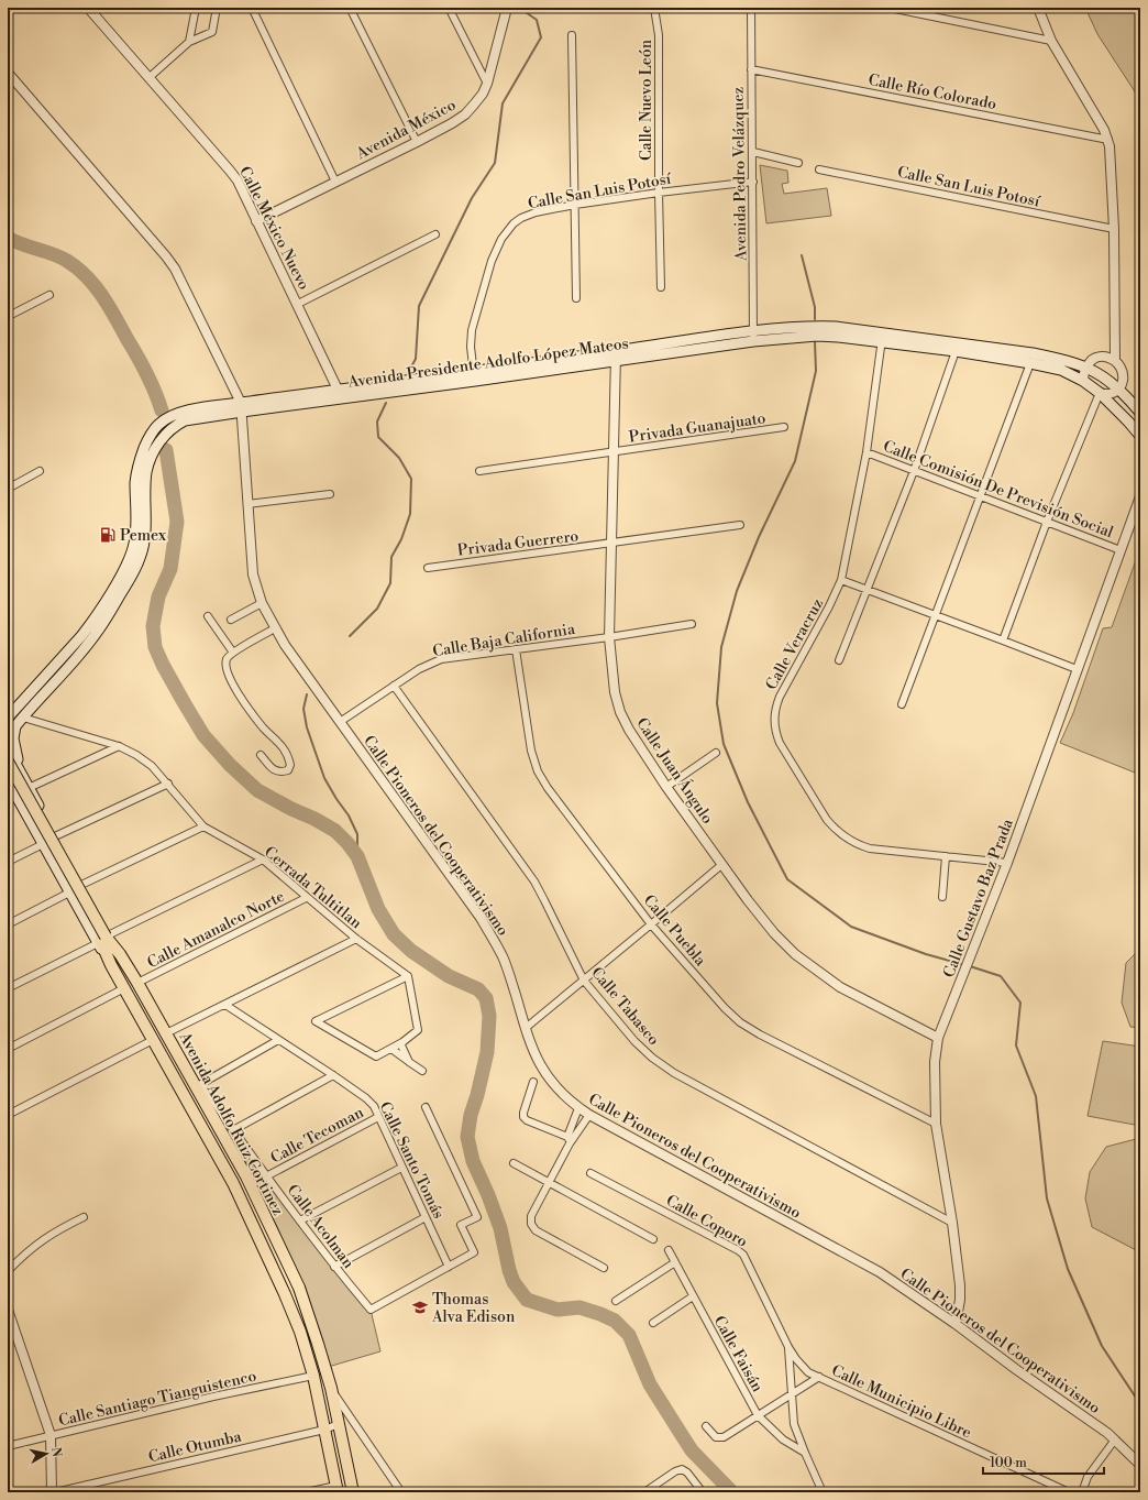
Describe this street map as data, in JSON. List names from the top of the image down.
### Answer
{
  "streets": {
    "main road": ["Avenida Presidente Adolfo López Mateos", "Avenida Adolfo Ruiz Cortinez"],
    "street": [
      "Calle Río Colorado",
      "Calle Nuevo León",
      "Avenida México",
      "Avenida Pedro Velázquez",
      "Calle San Luis Potosí",
      "Calle México Nuevo",
      "Privada Guanajuato",
      "Calle Comisión De Previsión Social",
      "Privada Guerrero",
      "Calle Baja California",
      "Calle Veracruz",
      "Calle Juan Ángulo",
      "Calle Pioneros del Cooperativismo",
      "Cerrada Tultitlan",
      "Calle Gustavo Baz Prada",
      "Calle Amanalco Norte",
      "Calle Puebla",
      "Calle Tabasco",
      "Calle Tecoman",
      "Calle Santo Tomás",
      "Calle Coporo",
      "Calle Acolman",
      "Calle Faisán",
      "Calle Santiago Tianguistenco",
      "Calle Municipio Libre",
      "Calle Otumba"
    ]
  },
  "crossings": [
    ["Calle Río Colorado", "Avenida Pedro Velázquez"],
    ["Calle Nuevo León", "Calle San Luis Potosí"],
    ["Avenida México", "Calle México Nuevo"],
    ["Avenida Pedro Velázquez", "Calle San Luis Potosí"],
    ["Avenida Pedro Velázquez", "Avenida Presidente Adolfo López Mateos"],
    ["Calle San Luis Potosí", "Avenida Presidente Adolfo López Mateos"],
    ["Calle México Nuevo", "Avenida Presidente Adolfo López Mateos"],
    ["Avenida Presidente Adolfo López Mateos", "Calle Veracruz"],
    ["Avenida Presidente Adolfo López Mateos", "Calle Juan Ángulo"],
    ["Avenida Presidente Adolfo López Mateos", "Calle Pioneros del Cooperativismo"],
    ["Avenida Presidente Adolfo López Mateos", "Cerrada Tultitlan"],
    ["Privada Guanajuato", "Calle Juan Ángulo"],
    ["Calle Comisión De Previsión Social", "Calle Veracruz"],
    ["Calle Comisión De Previsión Social", "Calle Gustavo Baz Prada"],
    ["Privada Guerrero", "Calle Juan Ángulo"],
    ["Calle Baja California", "Calle Juan Ángulo"],
    ["Calle Baja California", "Calle Pioneros del Cooperativismo"],
    ["Calle Baja California", "Calle Puebla"],
    ["Calle Baja California", "Calle Tabasco"],
    ["Calle Veracruz", "Calle Gustavo Baz Prada"],
    ["Calle Juan Ángulo", "Calle Gustavo Baz Prada"],
    ["Calle Pioneros del Cooperativismo", "Calle Gustavo Baz Prada"],
    ["Cerrada Tultitlan", "Calle Amanalco Norte"],
    ["Calle Gustavo Baz Prada", "Calle Puebla"],
    ["Calle Gustavo Baz Prada", "Calle Tabasco"],
    ["Calle Amanalco Norte", "Avenida Adolfo Ruiz Cortinez"],
    ["Avenida Adolfo Ruiz Cortinez", "Calle Acolman"],
    ["Avenida Adolfo Ruiz Cortinez", "Calle Santiago Tianguistenco"],
    ["Avenida Adolfo Ruiz Cortinez", "Calle Otumba"],
    ["Calle Tecoman", "Calle Santo Tomás"],
    ["Calle Tecoman", "Calle Acolman"],
    ["Calle Santo Tomás", "Calle Acolman"],
    ["Calle Coporo", "Calle Faisán"],
    ["Calle Coporo", "Calle Municipio Libre"]
  ],
  "places": {
    "fuel station": ["Pemex"],
    "school or university": ["Thomas Alva Edison"]
  },
  "scale_bar": "100 m",
  "north": "right"
}
